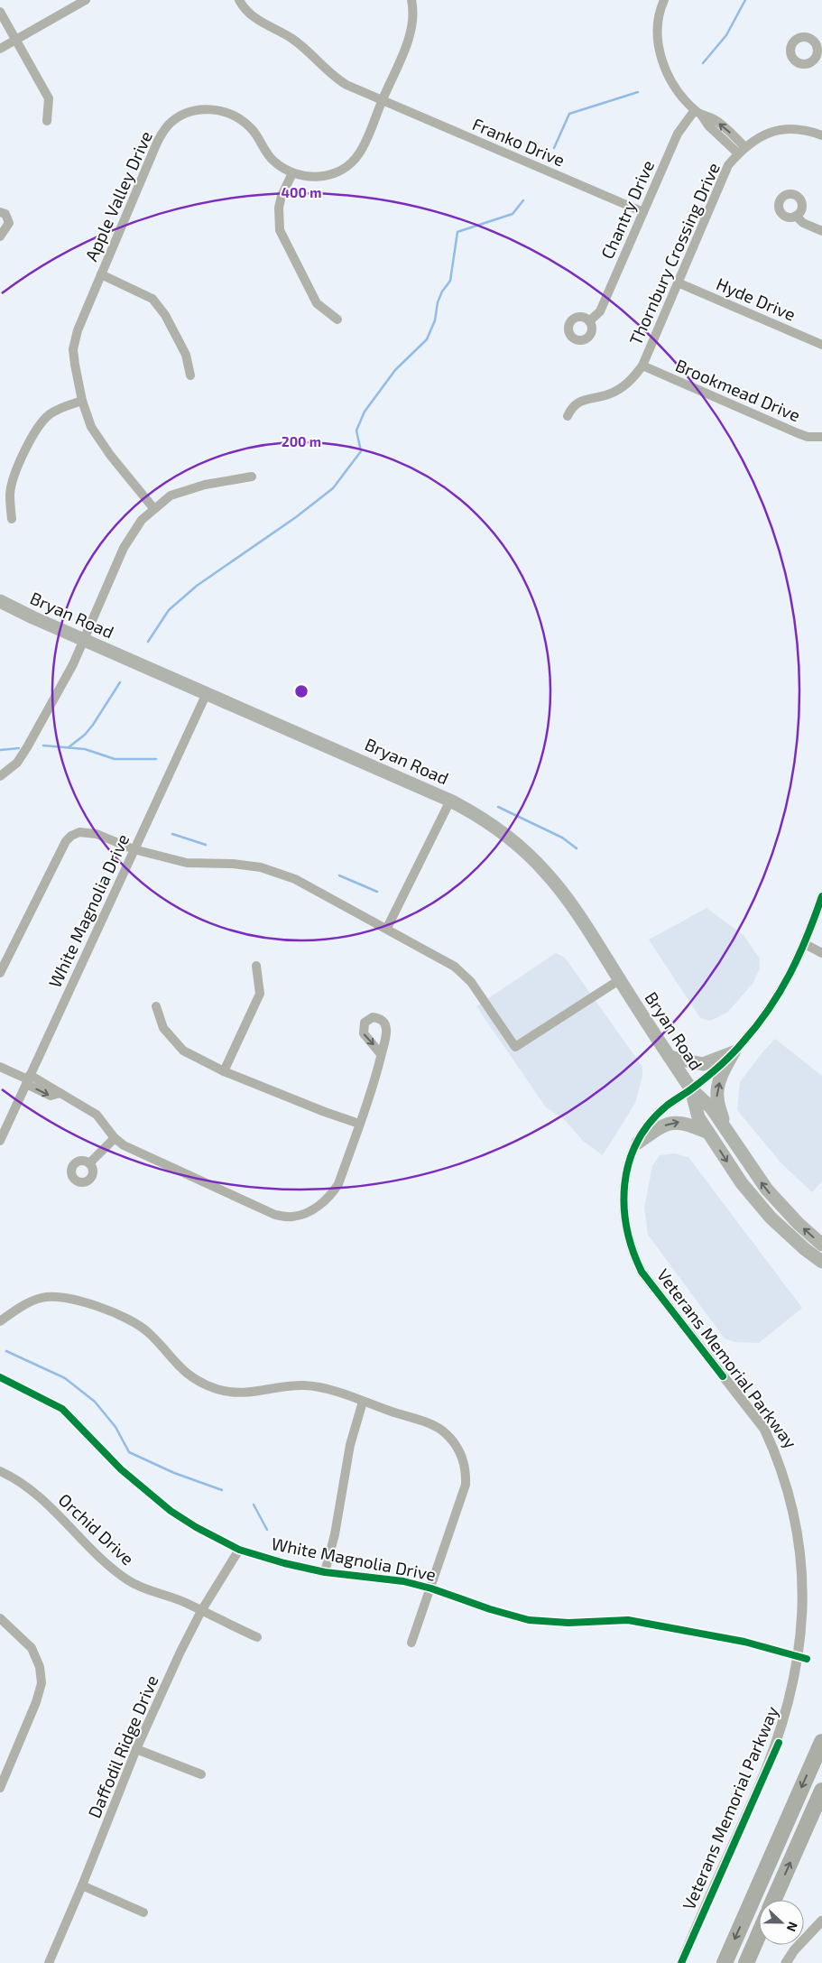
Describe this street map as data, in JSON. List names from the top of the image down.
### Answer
{
  "streets": {
    "main road": ["Bryan Road"],
    "street": [
      "Franko Drive",
      "Apple Valley Drive",
      "Chantry Drive",
      "Thornbury Crossing Drive",
      "Hyde Drive",
      "Brookmead Drive",
      "White Magnolia Drive",
      "Veterans Memorial Parkway",
      "Orchid Drive",
      "Daffodil Ridge Drive"
    ]
  },
  "crossings": [
    ["Franko Drive", "Apple Valley Drive"],
    ["Franko Drive", "Chantry Drive"],
    ["Thornbury Crossing Drive", "Hyde Drive"],
    ["Thornbury Crossing Drive", "Brookmead Drive"],
    ["Bryan Road", "White Magnolia Drive"],
    ["Bryan Road", "Veterans Memorial Parkway"],
    ["White Magnolia Drive", "Veterans Memorial Parkway"],
    ["White Magnolia Drive", "Daffodil Ridge Drive"],
    ["Orchid Drive", "Daffodil Ridge Drive"]
  ],
  "north": "right",
  "rings": ["400 m", "200 m"]
}
